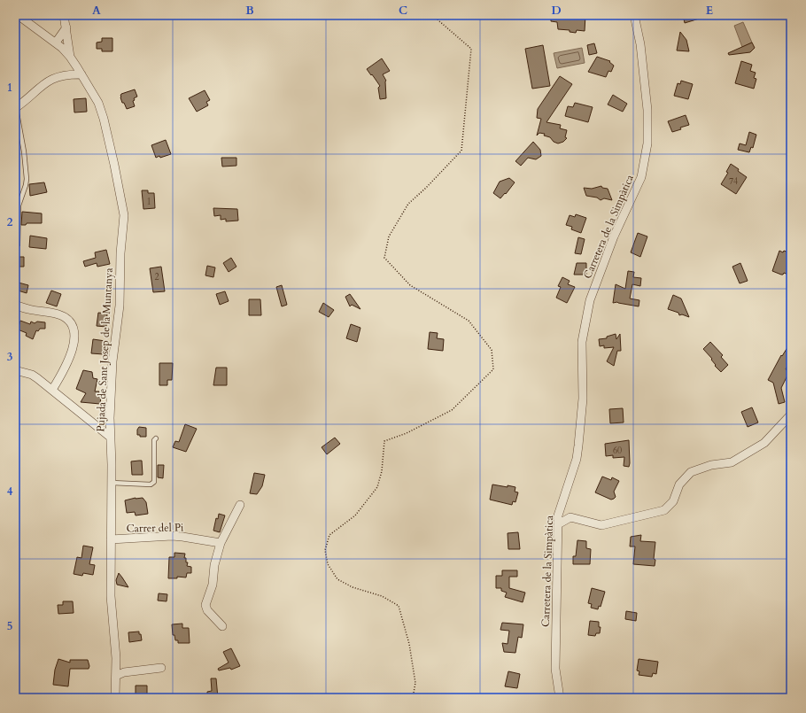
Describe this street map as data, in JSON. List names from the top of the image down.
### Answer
{
  "streets": {
    "street": ["Carretera de la Simpàtica", "Pujada de Sant Josep de la Muntanya", "Carrer del Pi"]
  },
  "crossings": [
    ["Pujada de Sant Josep de la Muntanya", "Carrer del Pi"]
  ],
  "house_numbers": [
    "74",
    "1",
    "2",
    "60"
  ],
  "grid": {
    "columns": [
      "A",
      "B",
      "C",
      "D",
      "E"
    ],
    "rows": [
      "1",
      "2",
      "3",
      "4",
      "5"
    ]
  }
}
